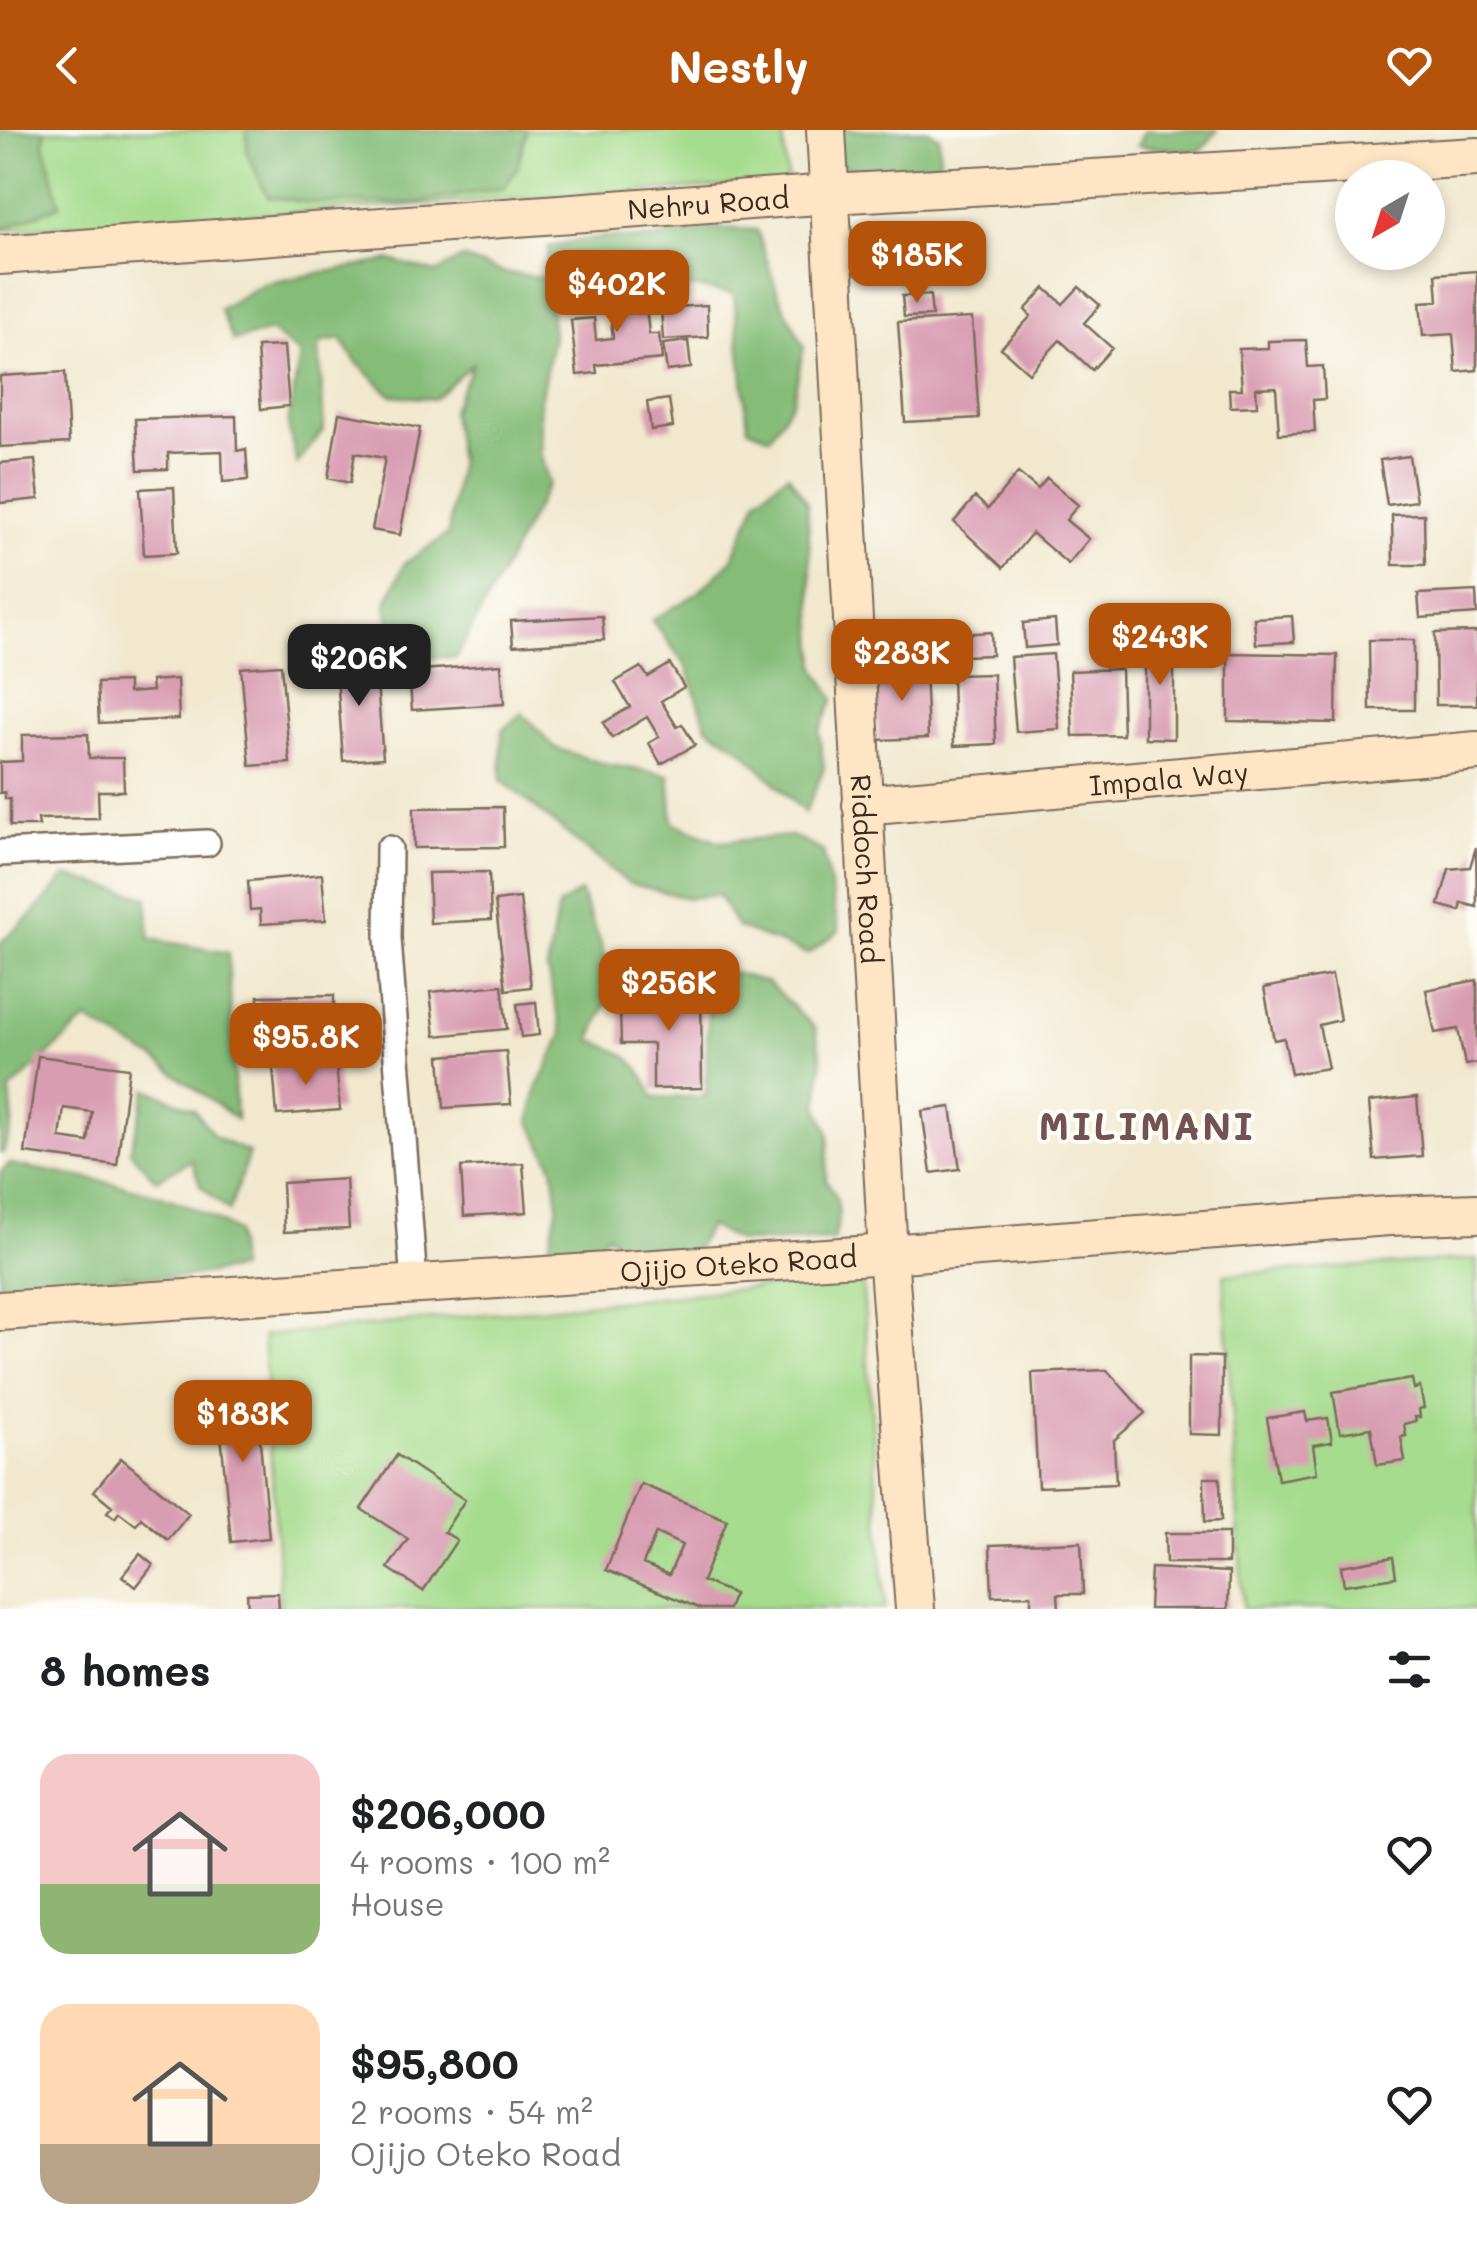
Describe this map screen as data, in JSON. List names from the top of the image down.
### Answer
{
  "streets": {
    "street": [
      "Nehru Road",
      "Impala Way",
      "Riddoch Road",
      "Ojijo Oteko Road"
    ]
  },
  "crossings": [
    ["Nehru Road", "Riddoch Road"],
    ["Impala Way", "Riddoch Road"],
    ["Riddoch Road", "Ojijo Oteko Road"]
  ],
  "districts": ["MILIMANI"],
  "north": "bottom left",
  "page": {
    "header": "Nestly",
    "price": [
      "$185K",
      "$402K",
      "$243K",
      "$283K",
      "$206K",
      "$256K",
      "$95.8K",
      "$183K"
    ],
    "heading": "8 homes",
    "list": [
      {
        "name": "$206,000",
        "note": "4 rooms · 100 m² · House"
      },
      {
        "name": "$95,800",
        "note": "2 rooms · 54 m² · Ojijo Oteko Road"
      }
    ]
  }
}
